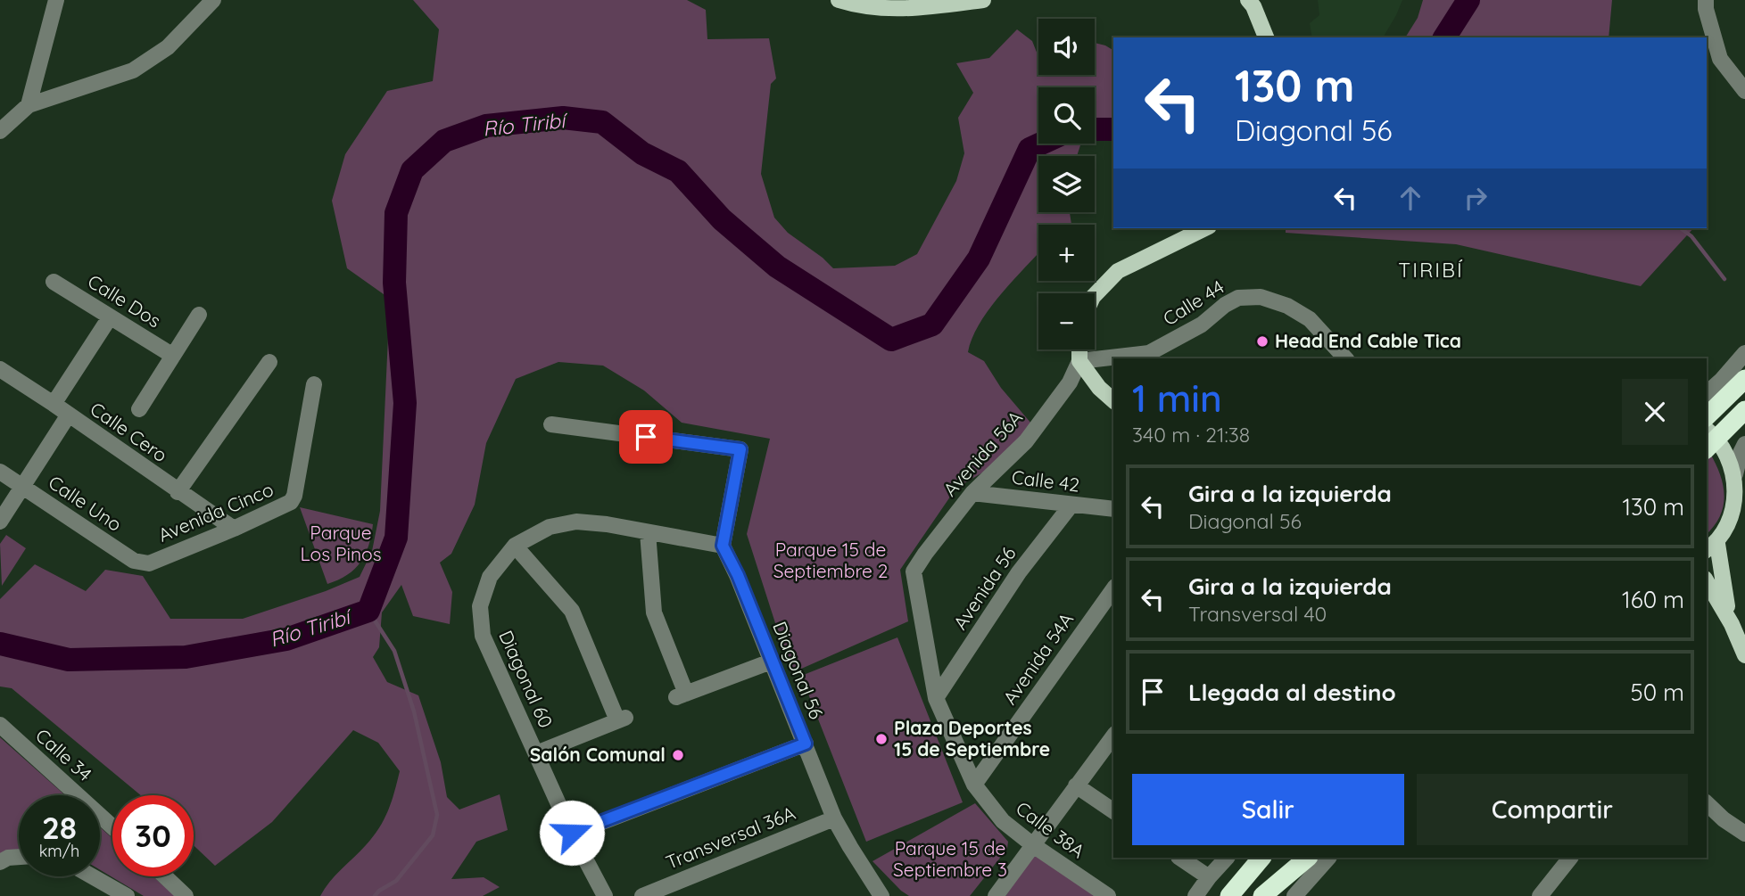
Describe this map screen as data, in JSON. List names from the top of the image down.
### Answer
{
  "streets": {
    "street": [
      "Calle Dos",
      "Calle 44",
      "Calle Cero",
      "Avenida 56A",
      "Calle 42",
      "Calle Uno",
      "Avenida Cinco",
      "Avenida 56",
      "Avenida 54A",
      "Diagonal 56",
      "Diagonal 60",
      "Calle 34",
      "Calle 38A",
      "Transversal 36A"
    ]
  },
  "crossings": [
    ["Calle 44", "Avenida 56A"],
    ["Calle Cero", "Avenida Cinco"],
    ["Avenida 56A", "Calle 42"],
    ["Avenida 56A", "Calle 38A"],
    ["Calle 42", "Avenida 56"],
    ["Calle Uno", "Avenida Cinco"],
    ["Avenida 56", "Calle 38A"],
    ["Avenida 54A", "Calle 38A"],
    ["Diagonal 56", "Transversal 36A"]
  ],
  "districts": ["TIRIBÍ"],
  "water": ["Río Tiribí"],
  "parks": ["Parque Los Pinos", "Parque 15 de Septiembre 2", "Parque 15 de Septiembre 3"],
  "places": ["Head End Cable Tica", "Plaza Deportes 15 de Septiembre", "Salón Comunal"],
  "page": {
    "map_buttons": ["+", "−"],
    "turn": ["130 m", "Diagonal 56"],
    "heading": ["1 min", "340 m · 21:38"],
    "list": [
      {
        "name": "Gira a la izquierda",
        "note": "Diagonal 56",
        "value": "130 m"
      },
      {
        "name": "Gira a la izquierda",
        "note": "Transversal 40",
        "value": "160 m"
      },
      {
        "name": "Llegada al destino",
        "value": "50 m"
      }
    ],
    "buttons": ["Salir", "Compartir"],
    "speed": "28 km/h",
    "limit": "30"
  }
}
